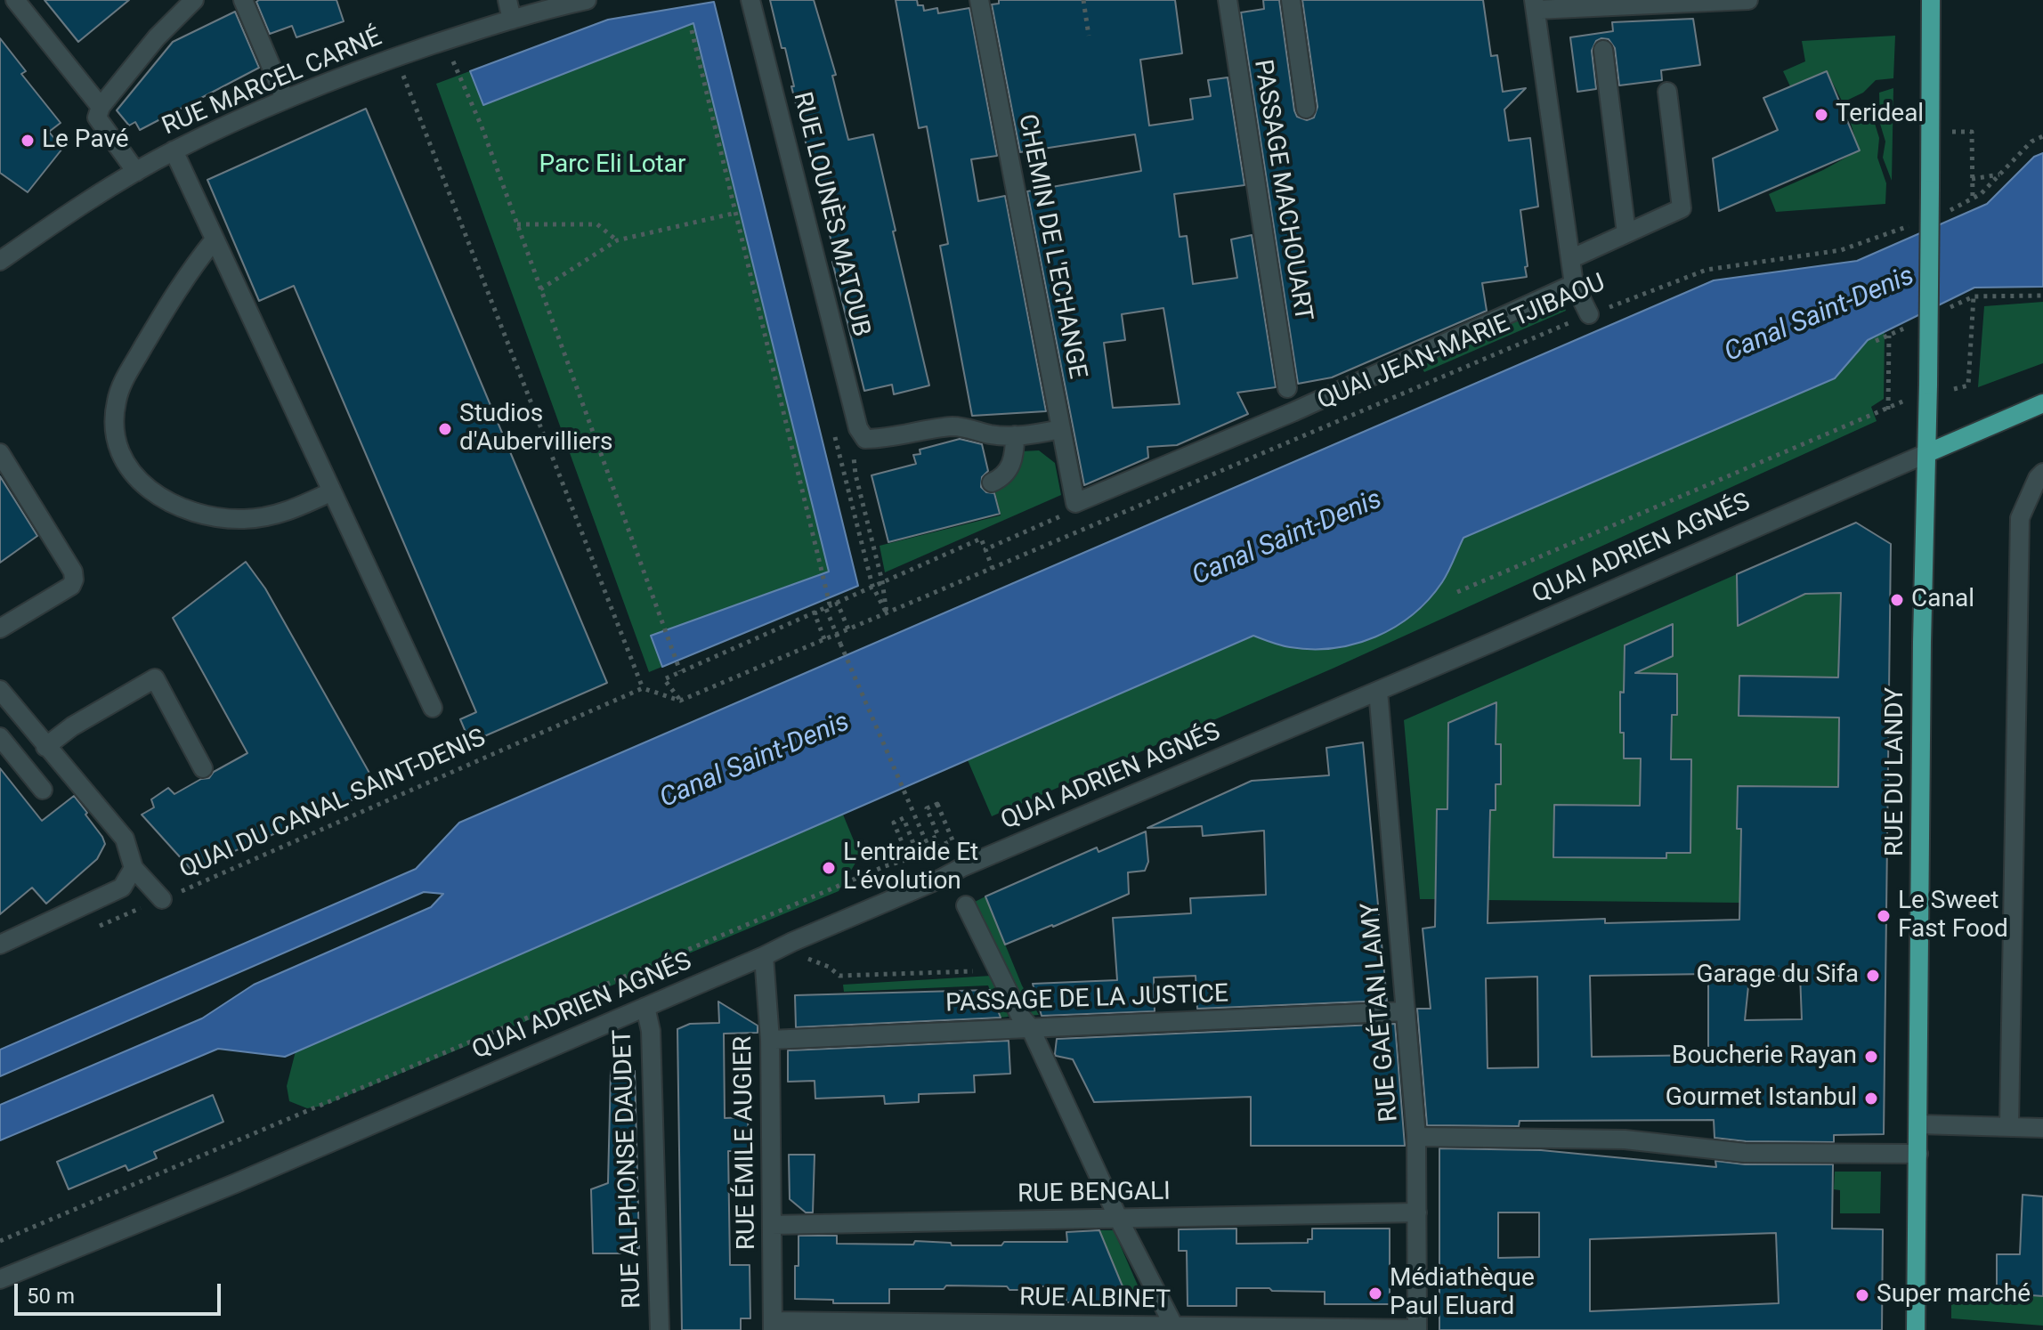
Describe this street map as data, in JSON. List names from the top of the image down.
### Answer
{
  "streets": {
    "main road": ["RUE DU LANDY"],
    "street": [
      "RUE MARCEL CARNÉ",
      "PASSAGE MACHOUART",
      "RUE LOUNÈS MATOUB",
      "CHEMIN DE L'ECHANGE",
      "QUAI JEAN-MARIE TJIBAOU",
      "QUAI ADRIEN AGNÉS",
      "PASSAGE DE LA JUSTICE",
      "RUE GAÉTAN LAMY",
      "RUE ÉMILE AUGIER",
      "RUE ALPHONSE DAUDET",
      "RUE BENGALI",
      "RUE ALBINET"
    ],
    "path": ["QUAI DU CANAL SAINT-DENIS"]
  },
  "crossings": [
    ["CHEMIN DE L'ECHANGE", "QUAI JEAN-MARIE TJIBAOU"],
    ["QUAI ADRIEN AGNÉS", "RUE DU LANDY"],
    ["QUAI ADRIEN AGNÉS", "RUE GAÉTAN LAMY"],
    ["QUAI ADRIEN AGNÉS", "RUE ÉMILE AUGIER"],
    ["QUAI ADRIEN AGNÉS", "RUE ALPHONSE DAUDET"],
    ["PASSAGE DE LA JUSTICE", "RUE GAÉTAN LAMY"],
    ["PASSAGE DE LA JUSTICE", "RUE ÉMILE AUGIER"],
    ["RUE GAÉTAN LAMY", "RUE BENGALI"],
    ["RUE GAÉTAN LAMY", "RUE ALBINET"],
    ["RUE ÉMILE AUGIER", "RUE BENGALI"],
    ["RUE ÉMILE AUGIER", "RUE ALBINET"]
  ],
  "water": ["Canal Saint-Denis"],
  "parks": ["Parc Eli Lotar"],
  "places": [
    "Terideal",
    "Le Pavé",
    "Studios d'Aubervilliers",
    "Canal",
    "L'entraide Et L'évolution",
    "Le Sweet Fast Food",
    "Garage du Sifa",
    "Boucherie Rayan",
    "Gourmet Istanbul",
    "Médiathèque Paul Eluard",
    "Super marché"
  ],
  "scale_bar": "50 m"
}
